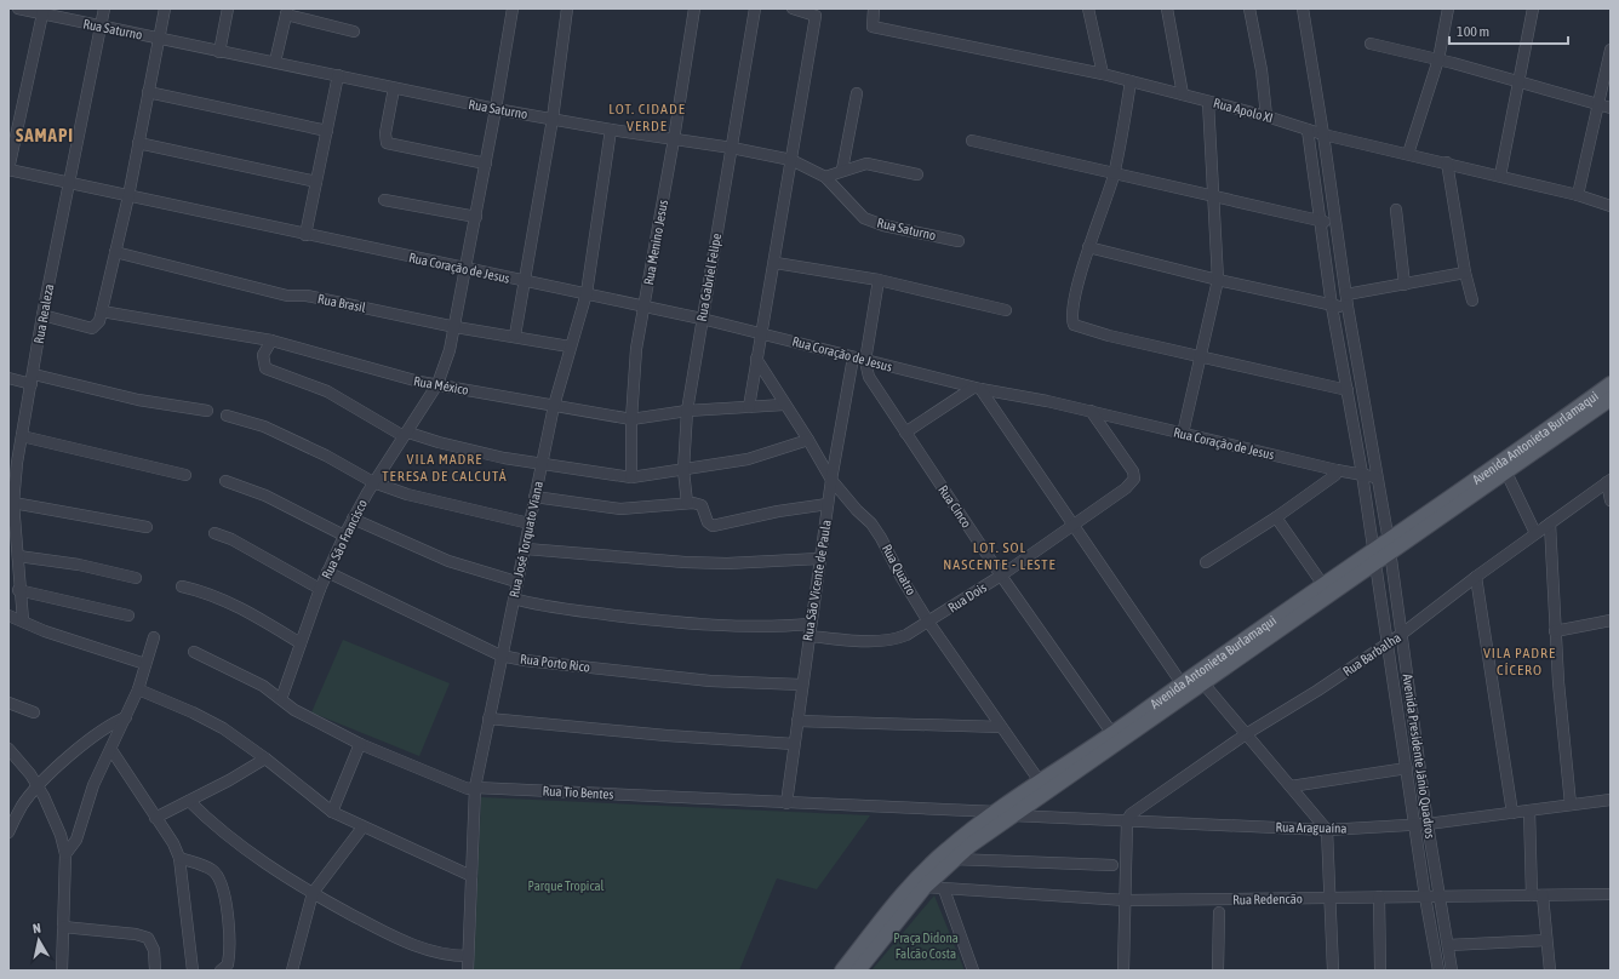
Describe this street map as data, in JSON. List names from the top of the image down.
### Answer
{
  "streets": {
    "main road": ["Avenida Antonieta Burlamaqui"],
    "street": [
      "Rua Saturno",
      "Rua Apolo XI",
      "Rua Menino Jesus",
      "Rua Coração de Jesus",
      "Rua Gabriel Felipe",
      "Rua Brasil",
      "Rua Realeza",
      "Rua México",
      "Rua Cinco",
      "Rua São Francisco",
      "Rua José Torquato Viana",
      "Rua Quatro",
      "Rua São Vicente de Paula",
      "Rua Dois",
      "Rua Barbalha",
      "Rua Porto Rico",
      "Avenida Presidente Jânio Quadros",
      "Rua Tio Bentes",
      "Rua Araguaína",
      "Rua Redencão"
    ]
  },
  "crossings": [
    ["Rua Saturno", "Rua Menino Jesus"],
    ["Rua Saturno", "Rua Gabriel Felipe"],
    ["Rua Saturno", "Rua Realeza"],
    ["Rua Saturno", "Rua São Francisco"],
    ["Rua Saturno", "Rua José Torquato Viana"],
    ["Rua Apolo XI", "Avenida Presidente Jânio Quadros"],
    ["Rua Menino Jesus", "Rua Coração de Jesus"],
    ["Rua Menino Jesus", "Rua México"],
    ["Rua Coração de Jesus", "Rua Gabriel Felipe"],
    ["Rua Coração de Jesus", "Rua Realeza"],
    ["Rua Coração de Jesus", "Rua Cinco"],
    ["Rua Coração de Jesus", "Rua São Francisco"],
    ["Rua Coração de Jesus", "Rua José Torquato Viana"],
    ["Rua Coração de Jesus", "Rua São Vicente de Paula"],
    ["Rua Coração de Jesus", "Rua Dois"],
    ["Rua Coração de Jesus", "Avenida Presidente Jânio Quadros"],
    ["Rua Gabriel Felipe", "Rua México"],
    ["Rua Brasil", "Rua São Francisco"],
    ["Rua Brasil", "Rua José Torquato Viana"],
    ["Rua México", "Rua São Francisco"],
    ["Rua México", "Rua José Torquato Viana"],
    ["Rua México", "Rua Quatro"],
    ["Avenida Antonieta Burlamaqui", "Rua Cinco"],
    ["Avenida Antonieta Burlamaqui", "Rua Quatro"],
    ["Avenida Antonieta Burlamaqui", "Avenida Presidente Jânio Quadros"],
    ["Avenida Antonieta Burlamaqui", "Rua Tio Bentes"],
    ["Avenida Antonieta Burlamaqui", "Rua Araguaína"],
    ["Avenida Antonieta Burlamaqui", "Rua Redencão"],
    ["Rua Cinco", "Rua Dois"],
    ["Rua São Francisco", "Rua Porto Rico"],
    ["Rua São Francisco", "Rua Tio Bentes"],
    ["Rua José Torquato Viana", "Rua Porto Rico"],
    ["Rua José Torquato Viana", "Rua Tio Bentes"],
    ["Rua Quatro", "Rua São Vicente de Paula"],
    ["Rua Quatro", "Rua Dois"],
    ["Rua São Vicente de Paula", "Rua Dois"],
    ["Rua São Vicente de Paula", "Rua Porto Rico"],
    ["Rua São Vicente de Paula", "Rua Tio Bentes"],
    ["Rua Barbalha", "Avenida Presidente Jânio Quadros"],
    ["Rua Barbalha", "Rua Araguaína"],
    ["Avenida Presidente Jânio Quadros", "Rua Araguaína"],
    ["Avenida Presidente Jânio Quadros", "Rua Redencão"]
  ],
  "districts": [
    "LOT. CIDADE VERDE",
    "SAMAPI",
    "VILA MADRE TERESA DE CALCUTÁ",
    "LOT. SOL NASCENTE - LESTE",
    "VILA PADRE CÍCERO"
  ],
  "parks": ["Parque Tropical", "Praça Didona Falcão Costa"],
  "scale_bar": "100 m",
  "north": "top"
}
